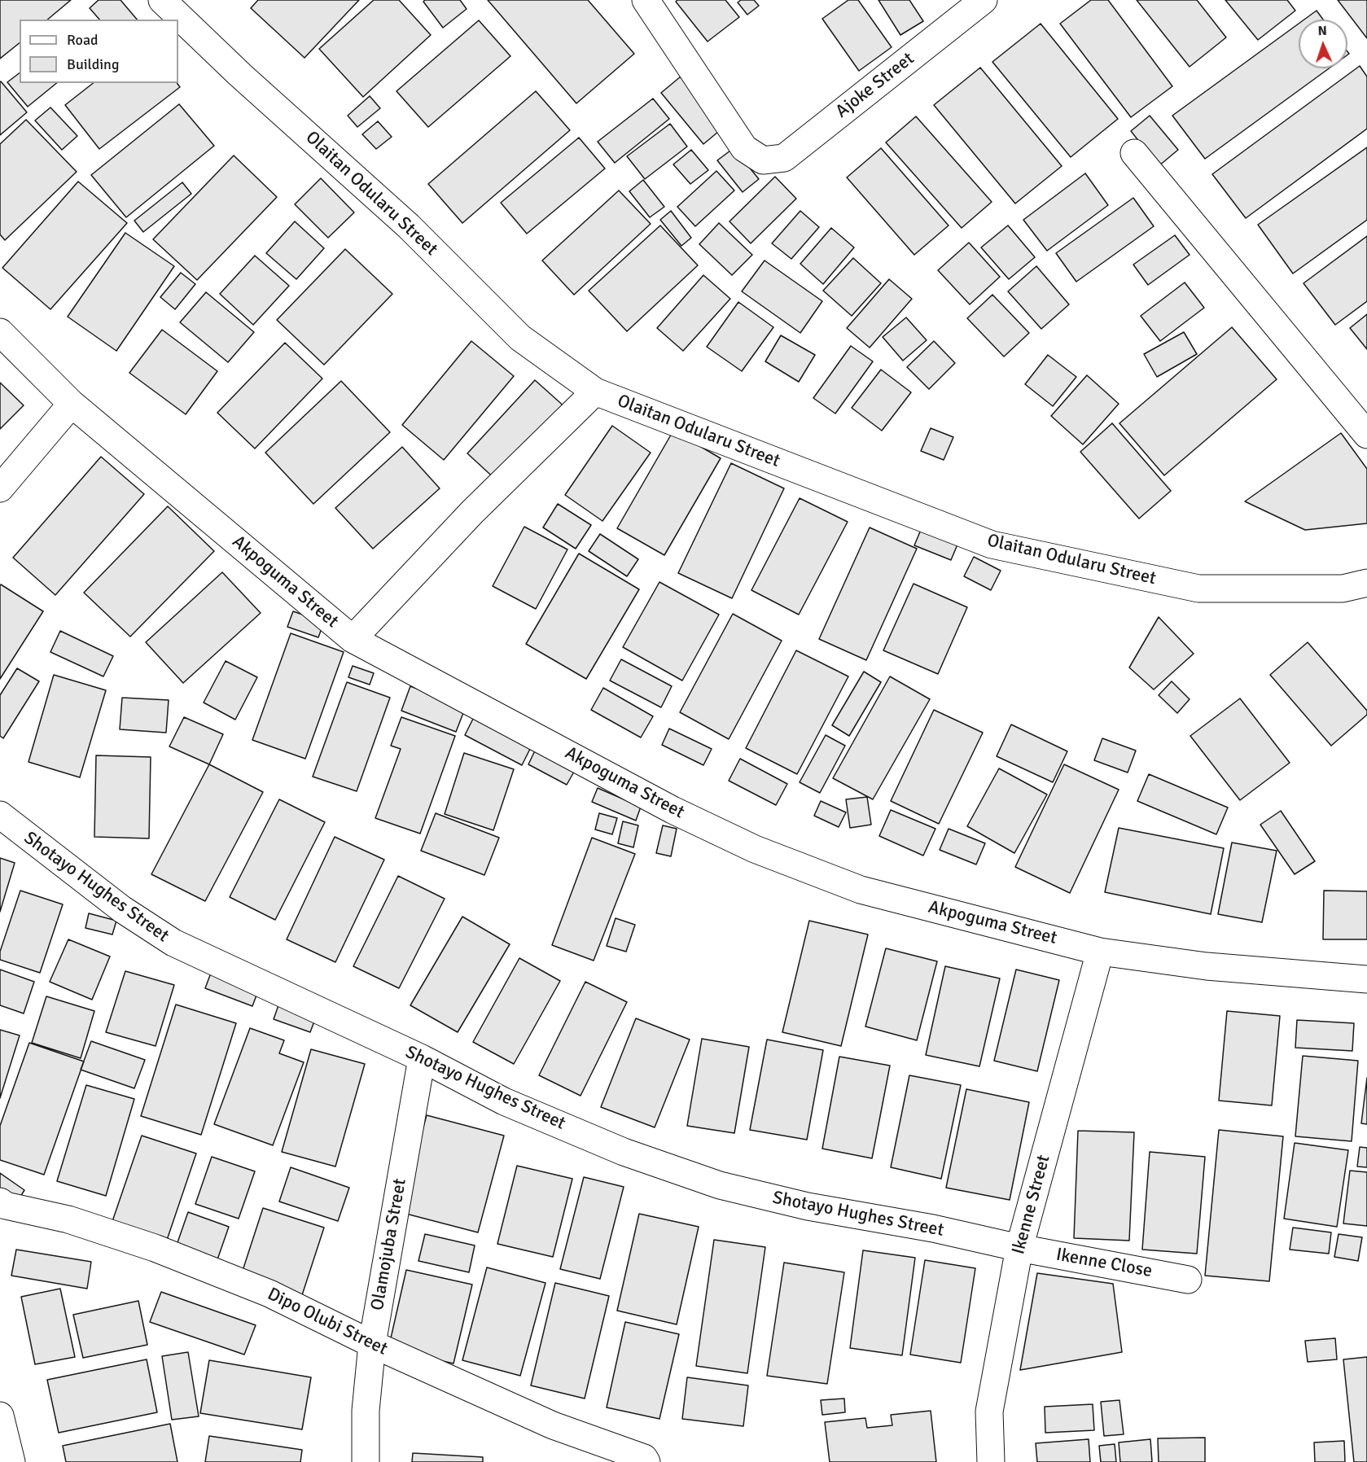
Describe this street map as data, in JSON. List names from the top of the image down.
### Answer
{
  "streets": {
    "street": [
      "Ajoke Street",
      "Olaitan Odularu Street",
      "Akpoguma Street",
      "Shotayo Hughes Street",
      "Ikenne Street",
      "Olamojuba Street",
      "Ikenne Close",
      "Dipo Olubi Street"
    ]
  },
  "crossings": [
    ["Akpoguma Street", "Ikenne Street"],
    ["Shotayo Hughes Street", "Ikenne Street"],
    ["Shotayo Hughes Street", "Olamojuba Street"],
    ["Shotayo Hughes Street", "Ikenne Close"],
    ["Ikenne Street", "Ikenne Close"],
    ["Olamojuba Street", "Dipo Olubi Street"]
  ],
  "legend": ["Road", "Building"],
  "north": "top"
}
